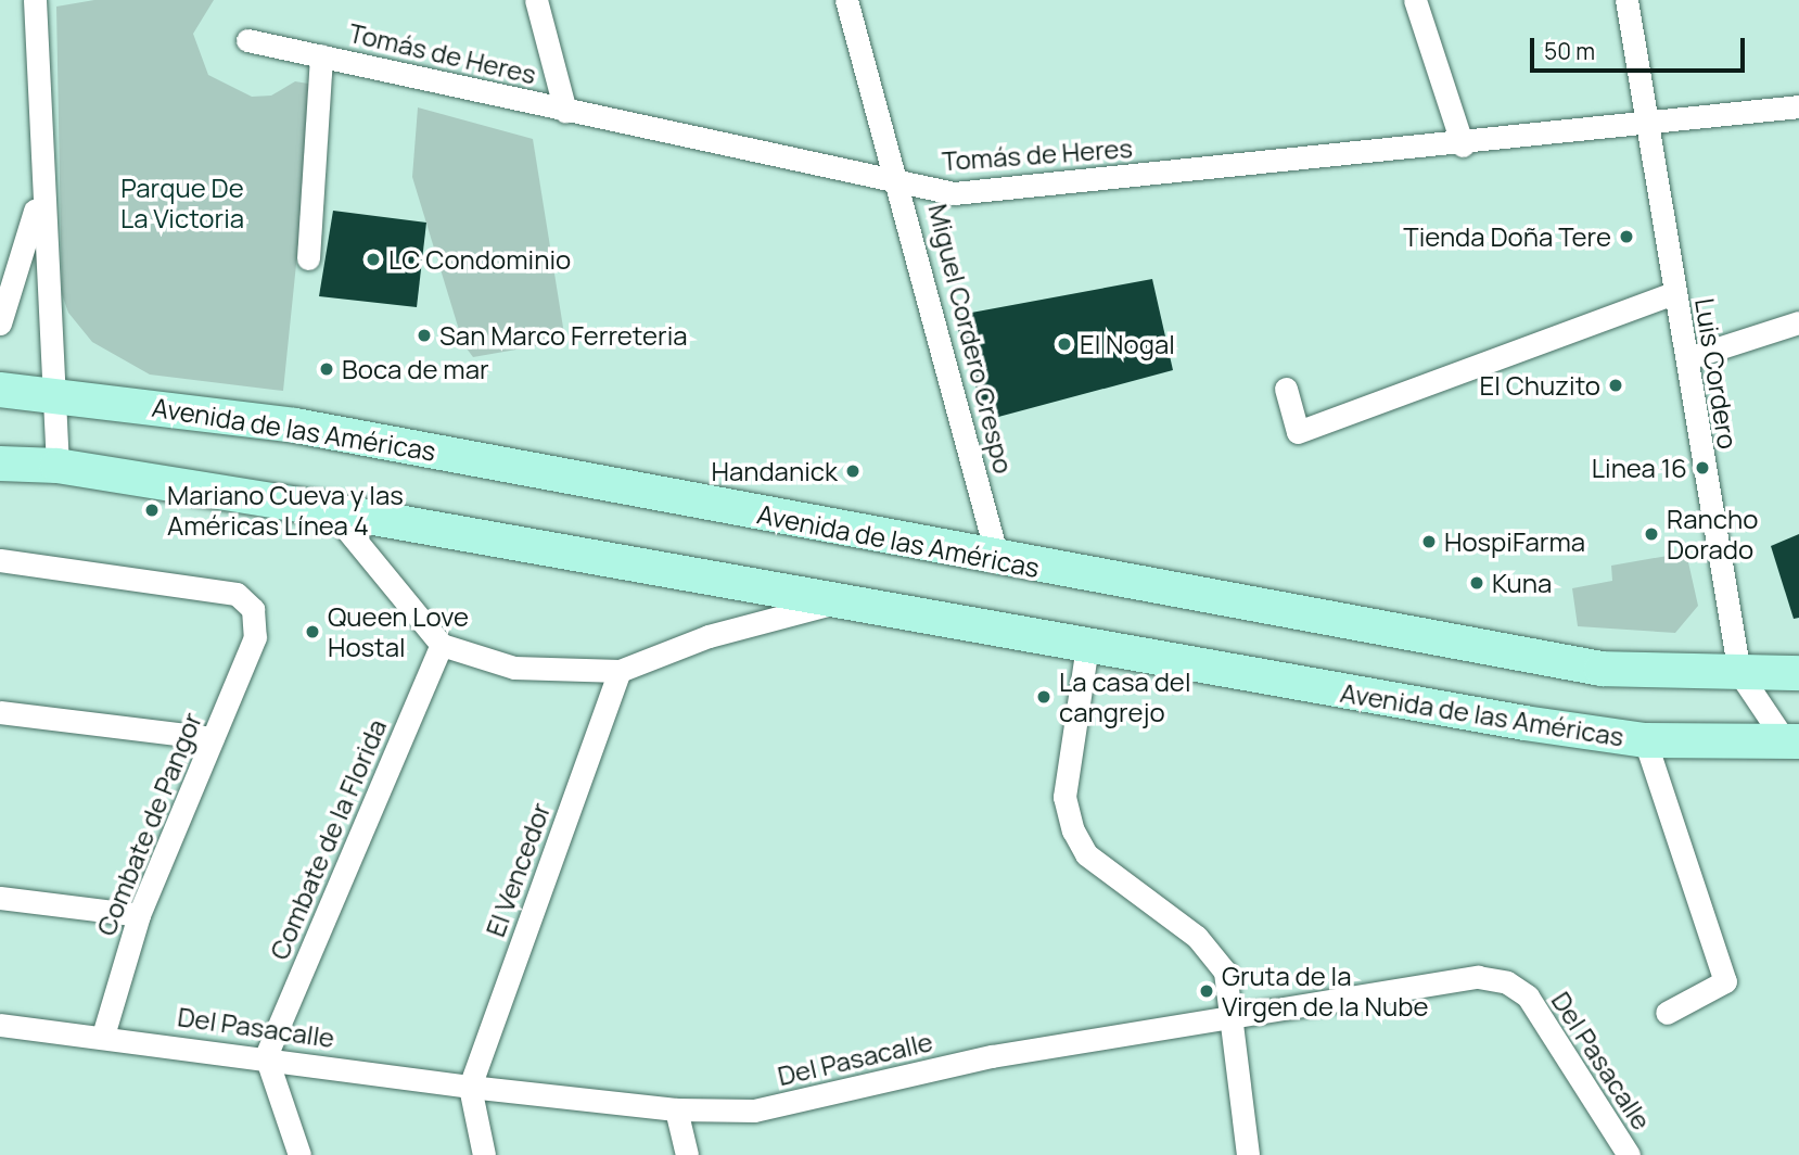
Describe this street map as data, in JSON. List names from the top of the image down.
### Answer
{
  "streets": {
    "main road": ["Avenida de las Américas"],
    "street": [
      "Tomás de Heres",
      "Miguel Cordero Crespo",
      "Luis Cordero",
      "Combate de Pangor",
      "Combate de la Florida",
      "El Vencedor",
      "Del Pasacalle"
    ]
  },
  "crossings": [
    ["Tomás de Heres", "Miguel Cordero Crespo"],
    ["Tomás de Heres", "Luis Cordero"],
    ["Miguel Cordero Crespo", "Avenida de las Américas"],
    ["Luis Cordero", "Avenida de las Américas"],
    ["Combate de Pangor", "Del Pasacalle"],
    ["Combate de la Florida", "Del Pasacalle"],
    ["El Vencedor", "Del Pasacalle"]
  ],
  "parks": ["Parque De La Victoria"],
  "places": [
    "Tienda Doña Tere",
    "LC Condominio",
    "San Marco Ferreteria",
    "El Nogal",
    "Boca de mar",
    "El Chuzito",
    "Linea 16",
    "Handanick",
    "Mariano Cueva y las Américas Línea 4",
    "Rancho Dorado",
    "HospiFarma",
    "Kuna",
    "Queen Love Hostal",
    "La casa del cangrejo",
    "Gruta de la Virgen de la Nube"
  ],
  "scale_bar": "50 m"
}
